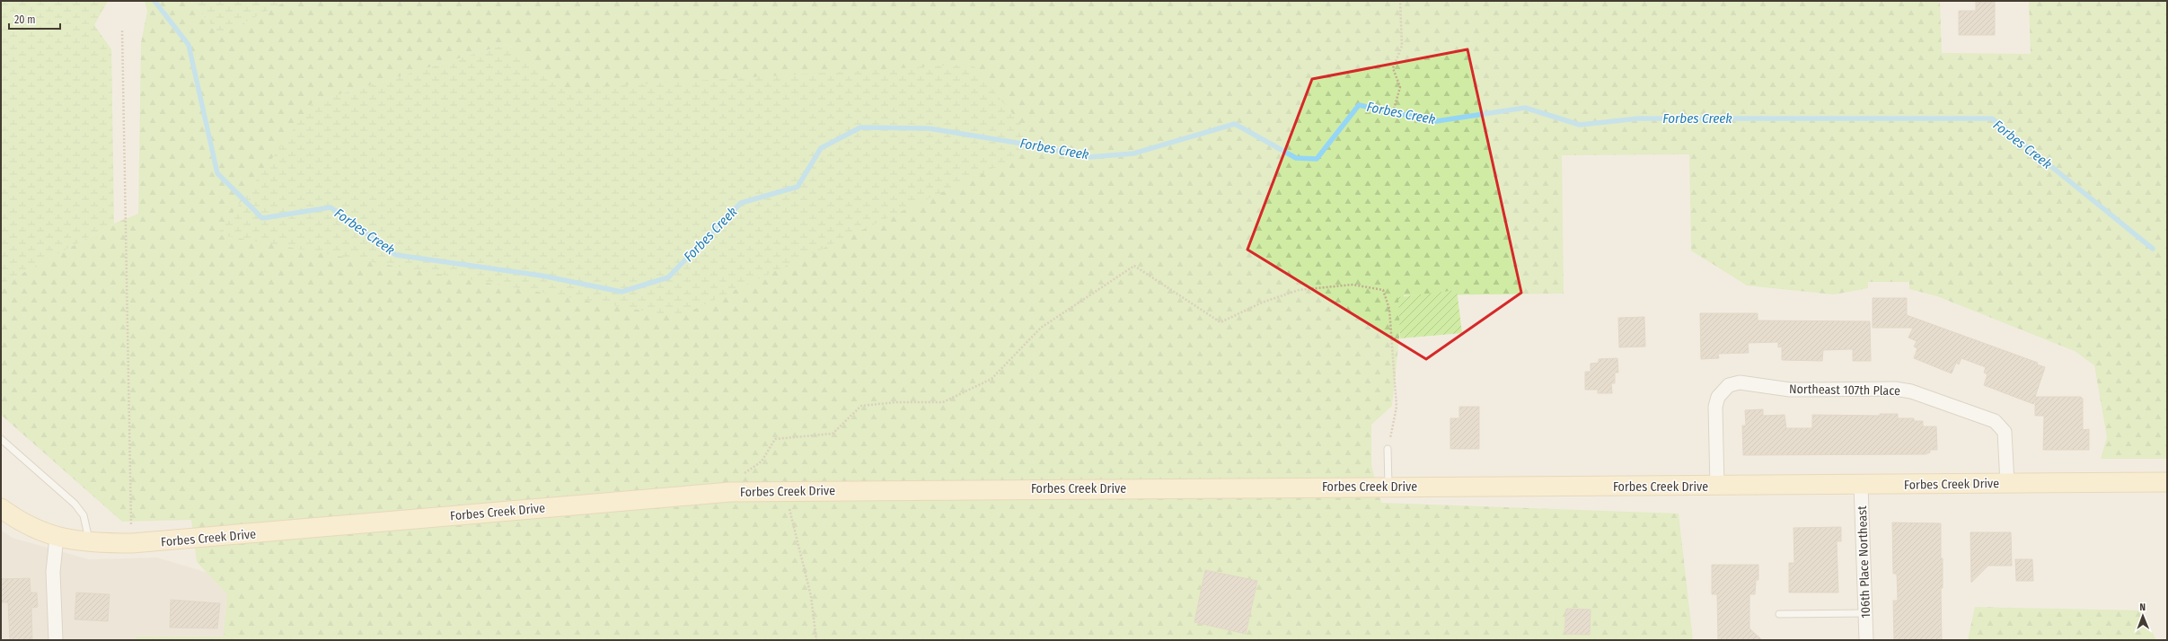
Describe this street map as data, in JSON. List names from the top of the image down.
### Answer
{
  "streets": {
    "street": ["Northeast 107th Place", "Forbes Creek Drive", "106th Place Northeast"]
  },
  "crossings": [
    ["Northeast 107th Place", "Forbes Creek Drive"],
    ["Forbes Creek Drive", "106th Place Northeast"]
  ],
  "water": ["Forbes Creek"],
  "scale_bar": "20 m",
  "north": "top"
}
